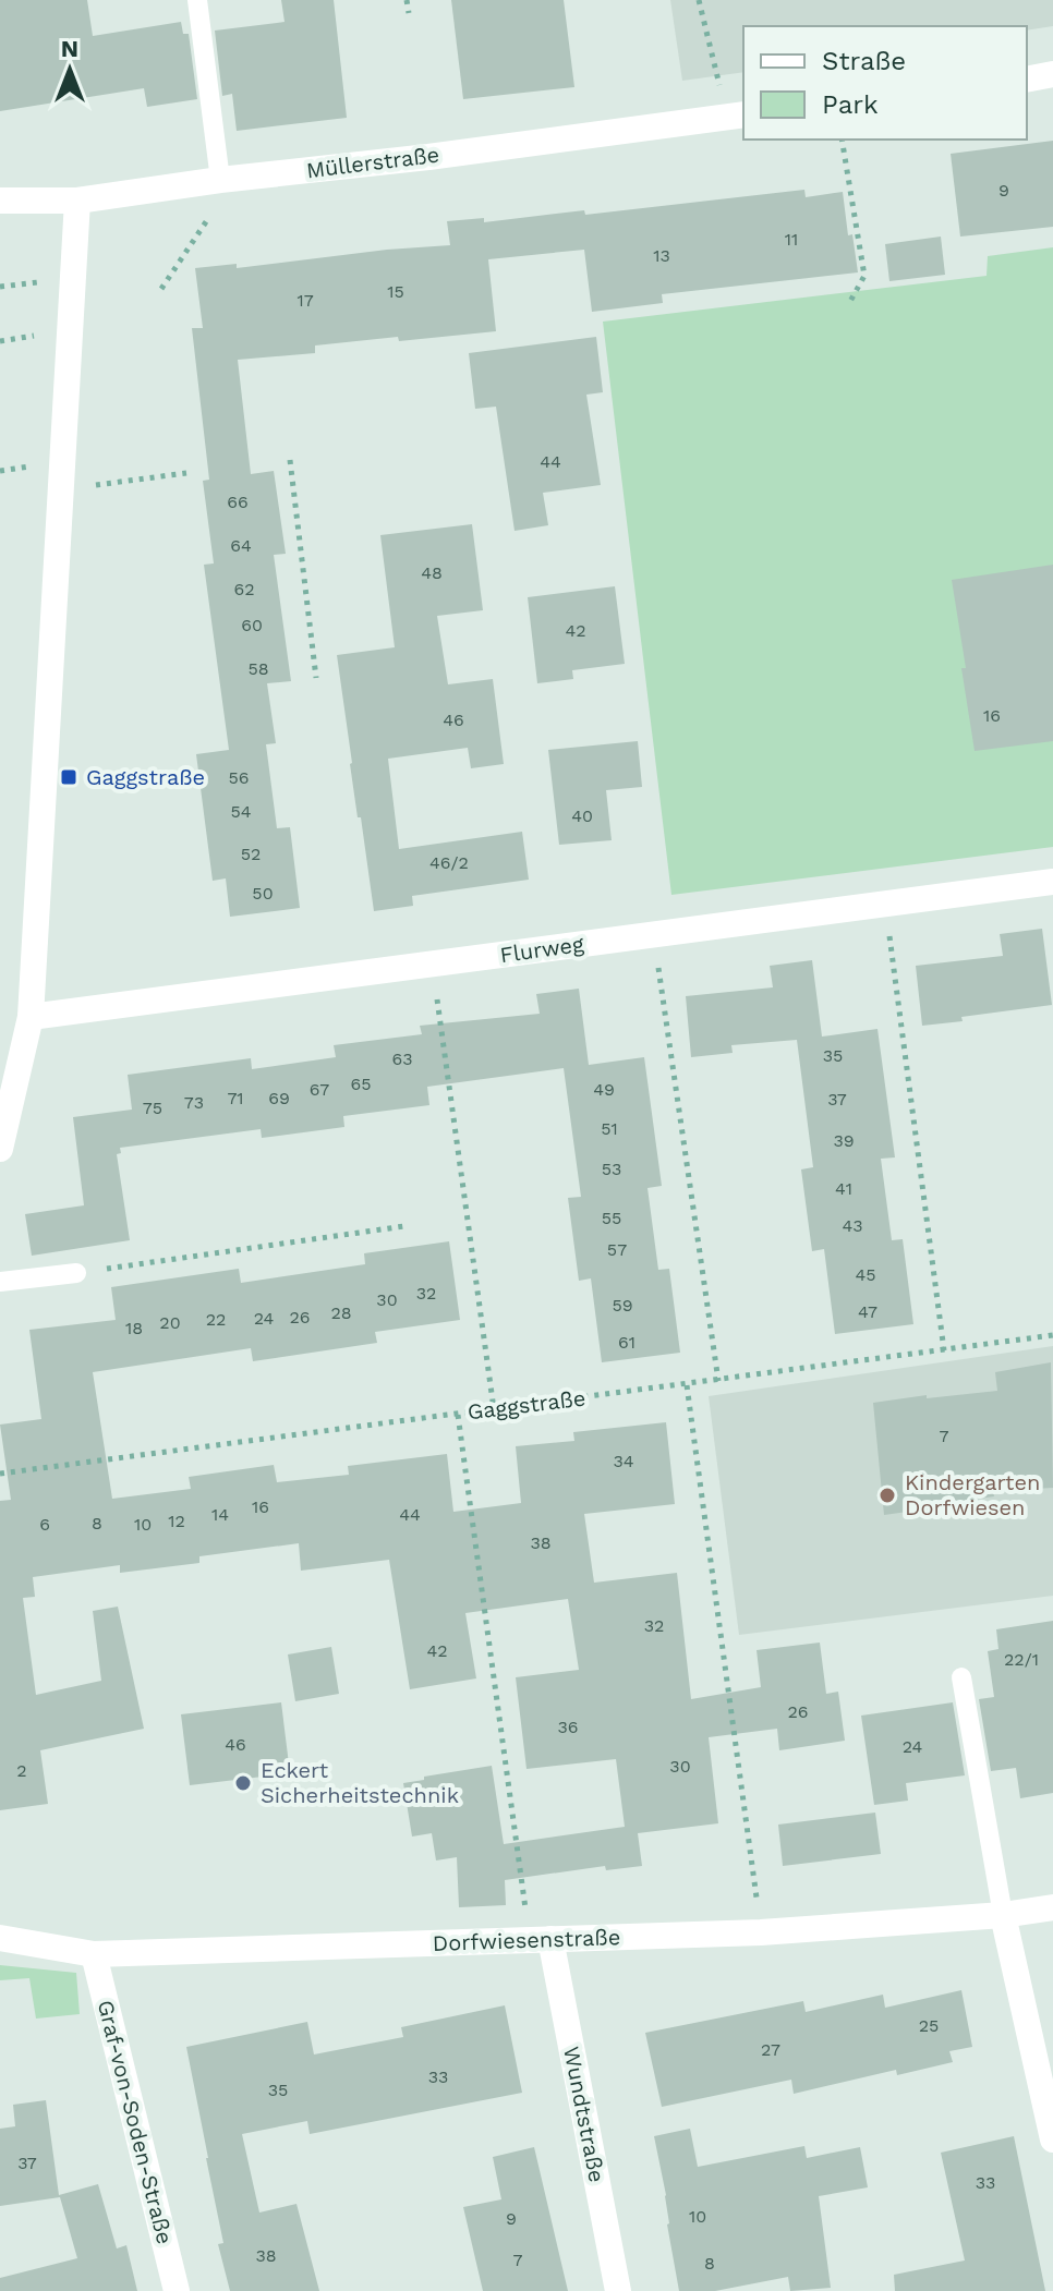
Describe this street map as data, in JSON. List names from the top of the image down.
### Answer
{
  "streets": {
    "street": [
      "Müllerstraße",
      "Flurweg",
      "Dorfwiesenstraße",
      "Wundtstraße",
      "Graf-von-Soden-Straße"
    ],
    "path": ["Gaggstraße"]
  },
  "crossings": [
    ["Dorfwiesenstraße", "Wundtstraße"],
    ["Dorfwiesenstraße", "Graf-von-Soden-Straße"]
  ],
  "places": {
    "transit": ["Gaggstraße"],
    "other": ["Kindergarten Dorfwiesen", "Eckert Sicherheitstechnik"]
  },
  "house_numbers": [
    "9",
    "11",
    "13",
    "15",
    "17",
    "44",
    "66",
    "64",
    "48",
    "62",
    "60",
    "42",
    "58",
    "16",
    "46",
    "56",
    "54",
    "40",
    "52",
    "46/2",
    "50",
    "35",
    "63",
    "65",
    "67",
    "49",
    "71",
    "69",
    "37",
    "73",
    "75",
    "51",
    "39",
    "53",
    "41",
    "55",
    "43",
    "57",
    "45",
    "32",
    "30",
    "59",
    "47",
    "28",
    "26",
    "24",
    "22",
    "20",
    "18",
    "61",
    "7",
    "34",
    "16",
    "14",
    "44",
    "12",
    "8",
    "6",
    "10",
    "38",
    "32",
    "42",
    "22/1",
    "26",
    "36",
    "46",
    "24",
    "30",
    "2",
    "25",
    "27",
    "33",
    "35",
    "37",
    "33",
    "10",
    "9",
    "38",
    "7",
    "8"
  ],
  "legend": ["Straße", "Park"],
  "north": "top"
}
